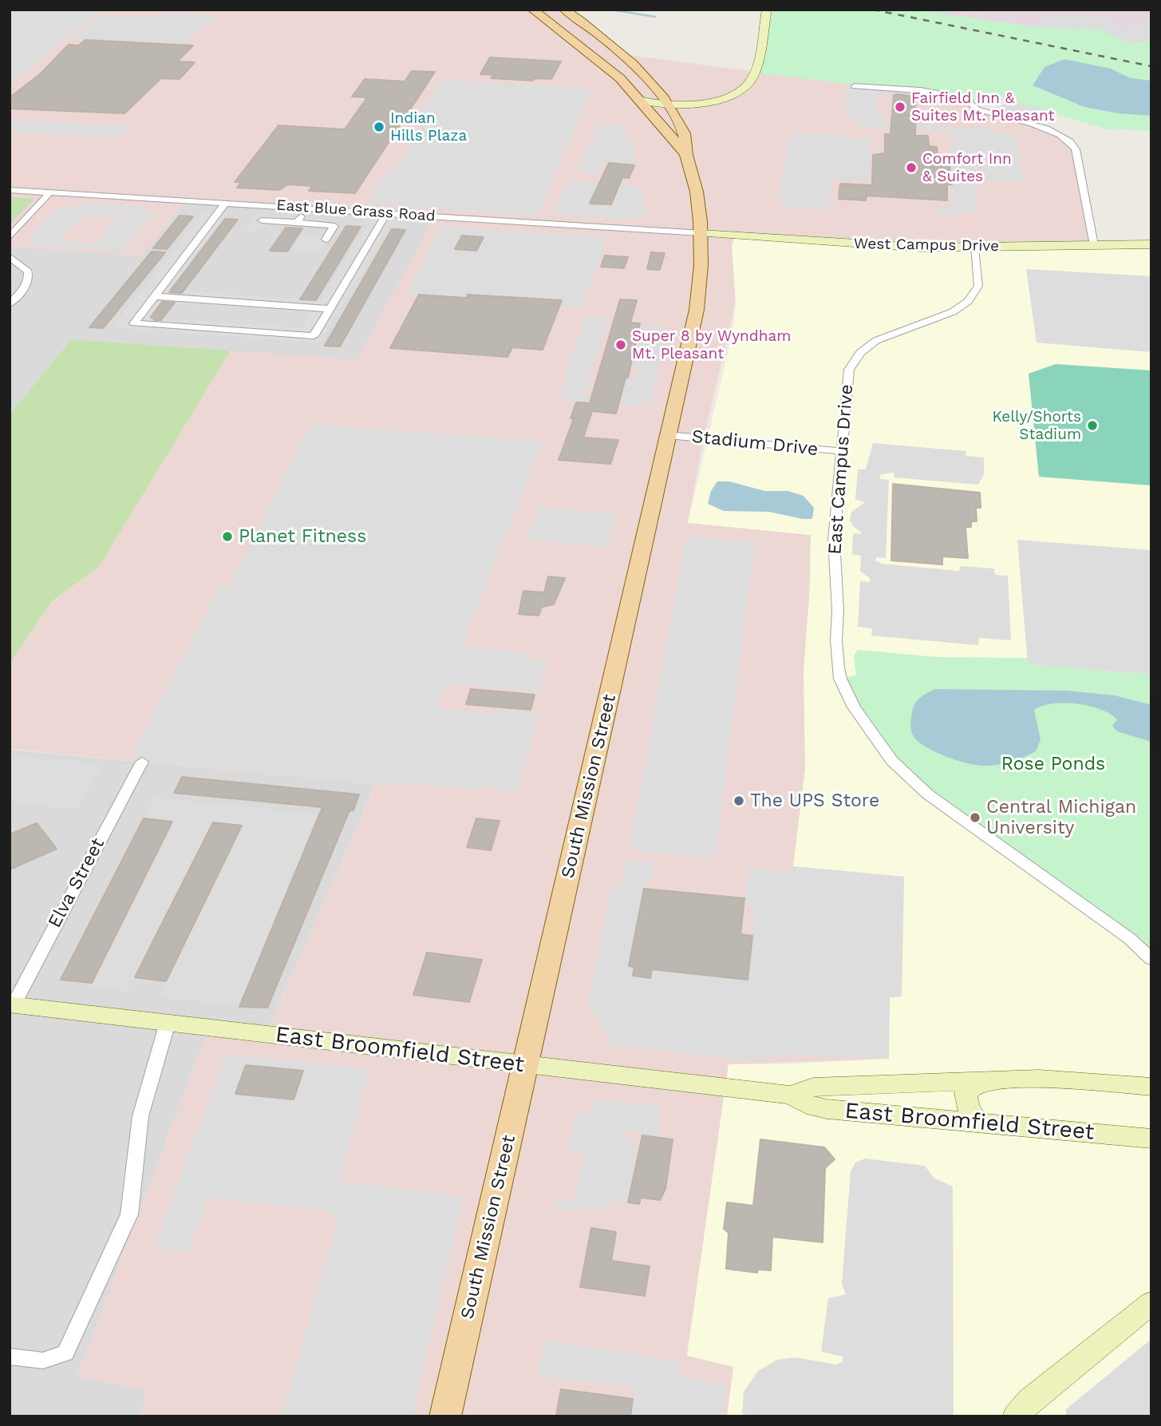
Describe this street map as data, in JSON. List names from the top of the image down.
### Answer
{
  "streets": {
    "main road": ["West Campus Drive", "South Mission Street", "East Broomfield Street"],
    "street": [
      "East Blue Grass Road",
      "Stadium Drive",
      "East Campus Drive",
      "Elva Street"
    ]
  },
  "crossings": [
    ["East Blue Grass Road", "West Campus Drive"],
    ["East Blue Grass Road", "South Mission Street"],
    ["West Campus Drive", "East Campus Drive"],
    ["West Campus Drive", "South Mission Street"],
    ["Stadium Drive", "East Campus Drive"],
    ["Stadium Drive", "South Mission Street"],
    ["South Mission Street", "East Broomfield Street"],
    ["Elva Street", "East Broomfield Street"]
  ],
  "parks": ["Rose Ponds"],
  "places": [
    "Fairfield Inn & Suites Mt. Pleasant",
    "Indian Hills Plaza",
    "Comfort Inn & Suites",
    "Super 8 by Wyndham Mt. Pleasant",
    "Kelly/Shorts Stadium",
    "Planet Fitness",
    "The UPS Store",
    "Central Michigan University"
  ]
}
